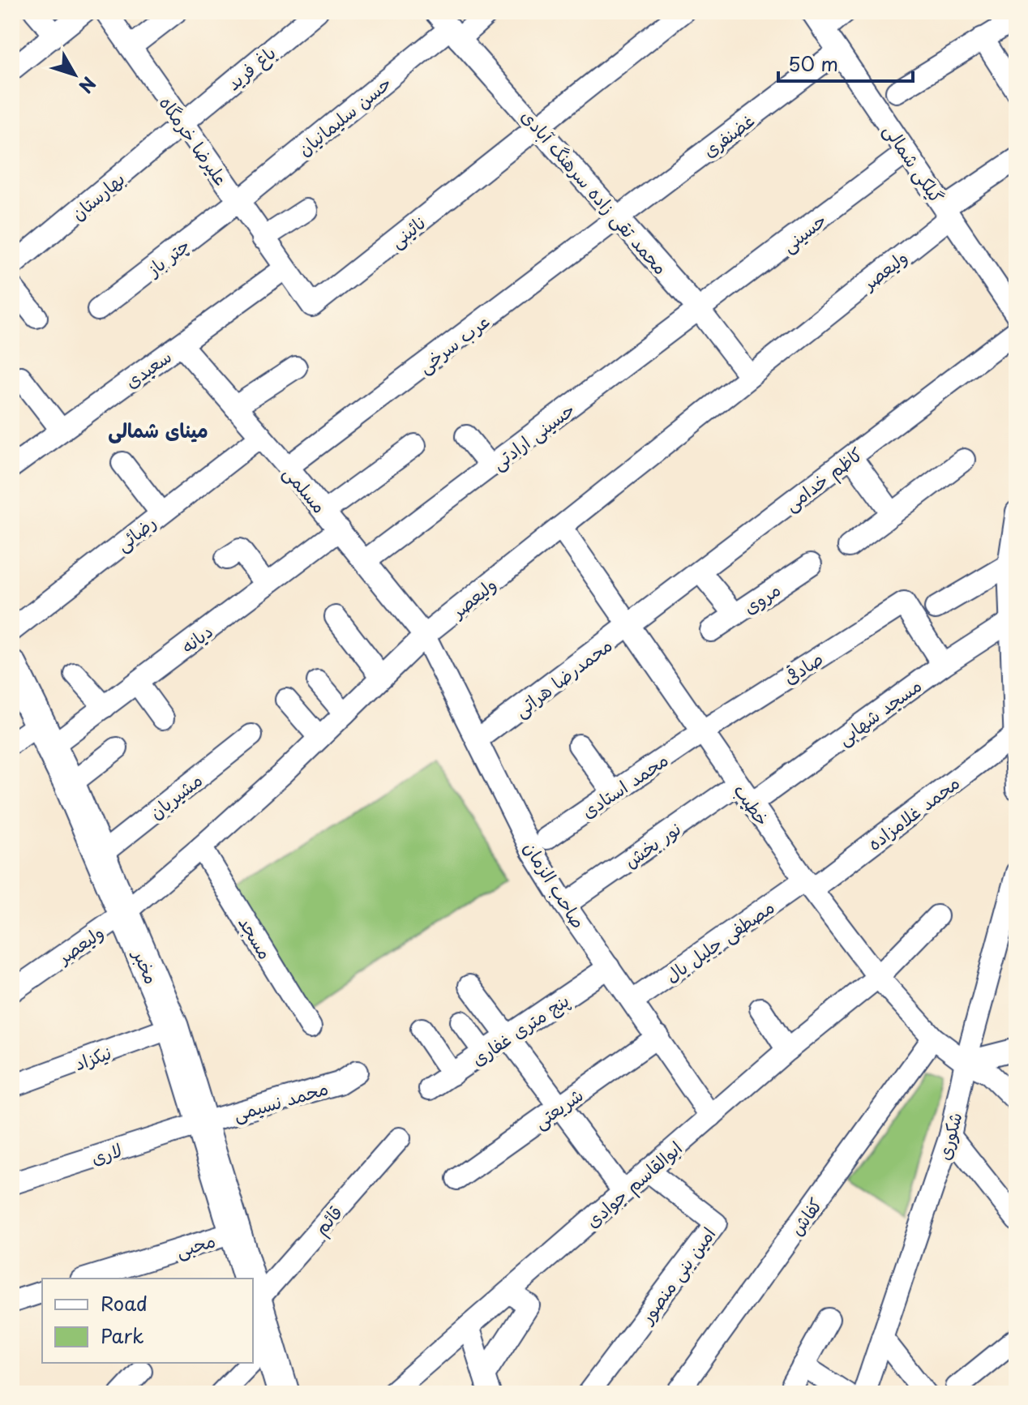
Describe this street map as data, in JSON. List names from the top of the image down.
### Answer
{
  "streets": {
    "main road": ["مخبر"],
    "street": [
      "باغ فرید",
      "حسن سلیمانیان",
      "غضنفری",
      "علیرضا خرمگاه",
      "گيلکی شمالی",
      "محمد تقی زاده سرهنگ آبادی",
      "بهارستان",
      "نائینی",
      "حسینی",
      "چتر باز",
      "ولیعصر",
      "عرب سرخی",
      "سعیدی",
      "حسینی ارادتی",
      "کاظم خدامی",
      "مسلمی",
      "رضائی",
      "مروی",
      "دیانه",
      "صادقی",
      "محمدرضا هراتی",
      "مسجد شهابی",
      "محمد استادی",
      "مشیریان",
      "خطیب",
      "محمد غلامزاده",
      "نور بخش",
      "صاحب الزمان",
      "مسجد",
      "مصطفی جلیل بال",
      "پنج متری غفاری",
      "نیکزاد",
      "محمد نسیمی",
      "شریعتی",
      "شکوری",
      "لاری",
      "ابوالقاسم جوادی",
      "کفاش",
      "قائم",
      "محبی",
      "امین بنی منصور"
    ]
  },
  "crossings": [
    ["باغ فرید", "علیرضا خرمگاه"],
    ["باغ فرید", "بهارستان"],
    ["حسن سلیمانیان", "علیرضا خرمگاه"],
    ["حسن سلیمانیان", "محمد تقی زاده سرهنگ آبادی"],
    ["حسن سلیمانیان", "چتر باز"],
    ["غضنفری", "گيلکی شمالی"],
    ["غضنفری", "محمد تقی زاده سرهنگ آبادی"],
    ["غضنفری", "عرب سرخی"],
    ["علیرضا خرمگاه", "بهارستان"],
    ["علیرضا خرمگاه", "نائینی"],
    ["علیرضا خرمگاه", "چتر باز"],
    ["علیرضا خرمگاه", "سعیدی"],
    ["گيلکی شمالی", "حسینی"],
    ["گيلکی شمالی", "ولیعصر"],
    ["محمد تقی زاده سرهنگ آبادی", "نائینی"],
    ["محمد تقی زاده سرهنگ آبادی", "حسینی"],
    ["محمد تقی زاده سرهنگ آبادی", "ولیعصر"],
    ["محمد تقی زاده سرهنگ آبادی", "عرب سرخی"],
    ["محمد تقی زاده سرهنگ آبادی", "حسینی ارادتی"],
    ["نائینی", "سعیدی"],
    ["حسینی", "حسینی ارادتی"],
    ["ولیعصر", "مسلمی"],
    ["ولیعصر", "خطیب"],
    ["ولیعصر", "صاحب الزمان"],
    ["ولیعصر", "مسجد"],
    ["ولیعصر", "مخبر"],
    ["عرب سرخی", "مسلمی"],
    ["سعیدی", "مسلمی"],
    ["حسینی ارادتی", "مسلمی"],
    ["کاظم خدامی", "محمدرضا هراتی"],
    ["کاظم خدامی", "خطیب"],
    ["مسلمی", "رضائی"],
    ["مسلمی", "دیانه"],
    ["مسلمی", "صاحب الزمان"],
    ["دیانه", "مخبر"],
    ["صادقی", "مسجد شهابی"],
    ["صادقی", "محمد استادی"],
    ["صادقی", "خطیب"],
    ["محمدرضا هراتی", "خطیب"],
    ["محمدرضا هراتی", "صاحب الزمان"],
    ["مسجد شهابی", "خطیب"],
    ["محمد استادی", "خطیب"],
    ["مشیریان", "مخبر"],
    ["خطیب", "محمد غلامزاده"],
    ["خطیب", "نور بخش"],
    ["خطیب", "مصطفی جلیل بال"],
    ["خطیب", "شکوری"],
    ["خطیب", "ابوالقاسم جوادی"],
    ["خطیب", "کفاش"],
    ["محمد غلامزاده", "مصطفی جلیل بال"],
    ["نور بخش", "صاحب الزمان"],
    ["صاحب الزمان", "مصطفی جلیل بال"],
    ["صاحب الزمان", "پنج متری غفاری"],
    ["صاحب الزمان", "شریعتی"],
    ["صاحب الزمان", "ابوالقاسم جوادی"],
    ["مخبر", "نیکزاد"],
    ["مخبر", "محمد نسیمی"],
    ["مخبر", "لاری"],
    ["مخبر", "محبی"],
    ["محمد نسیمی", "لاری"],
    ["ابوالقاسم جوادی", "امین بنی منصور"]
  ],
  "districts": ["مینای شمالی"],
  "legend": ["Road", "Park"],
  "scale_bar": "50 m",
  "north": "bottom right"
}
